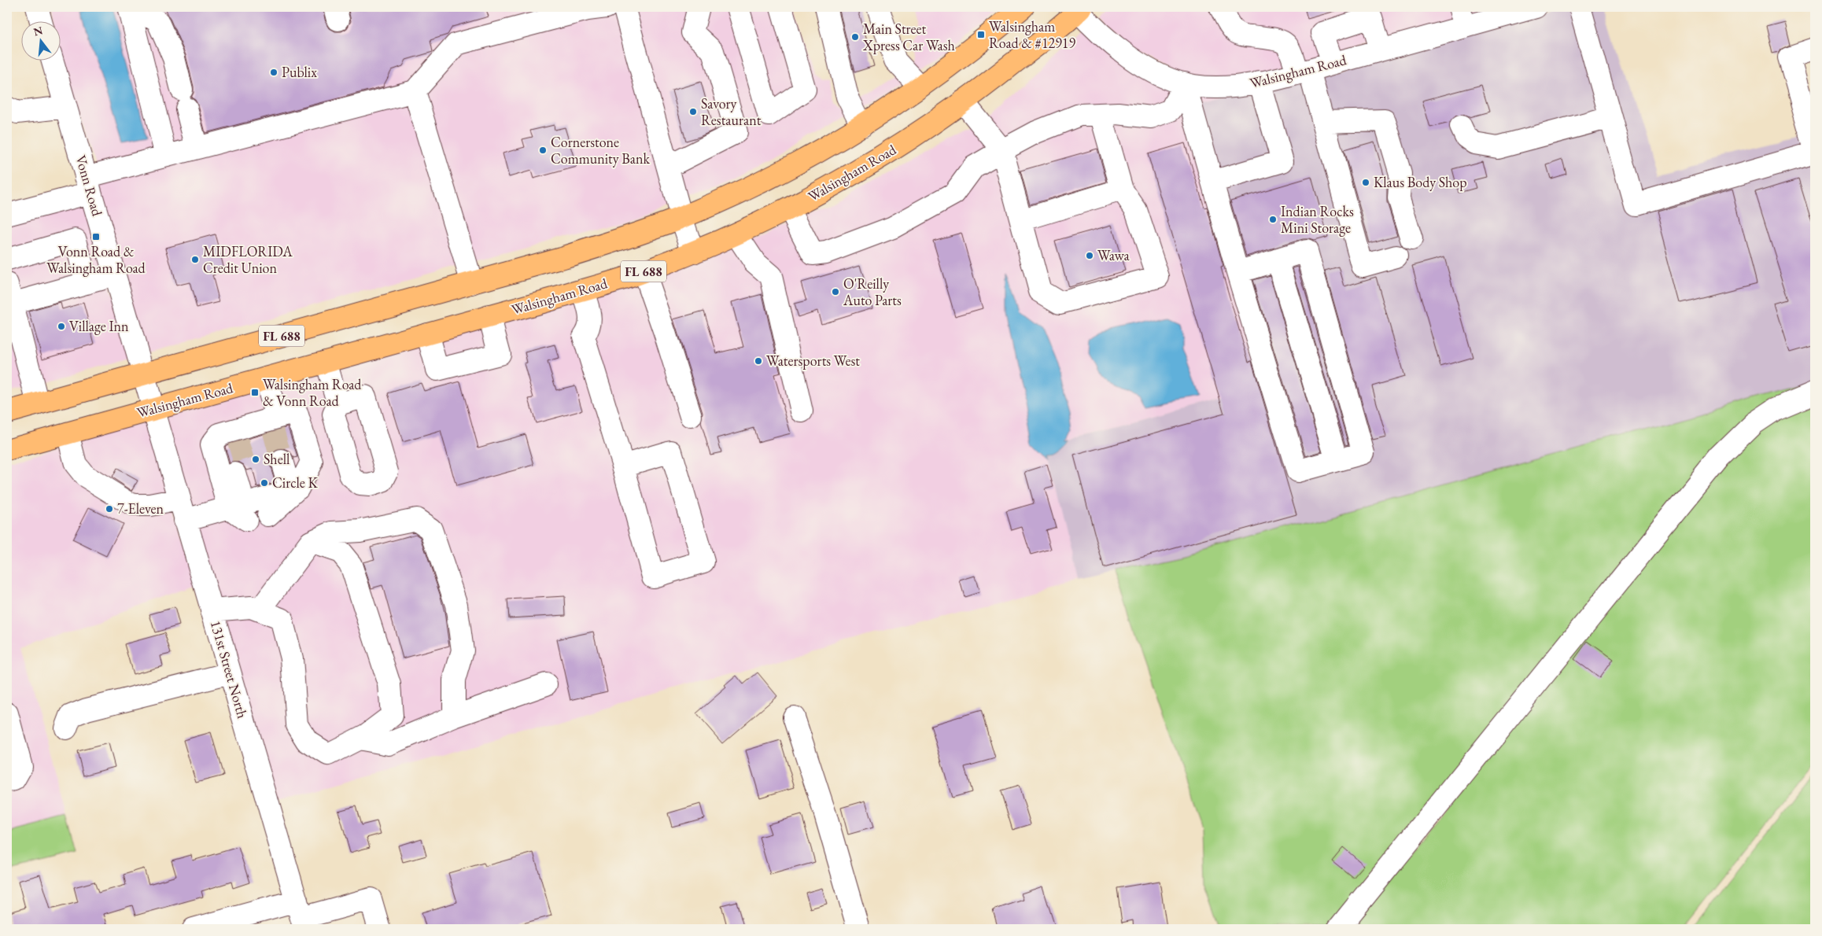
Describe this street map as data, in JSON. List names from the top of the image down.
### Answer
{
  "streets": {
    "main road": ["Walsingham Road", "FL 688"],
    "street": ["Vonn Road", "131st Street North"]
  },
  "crossings": [
    ["Walsingham Road", "Vonn Road"],
    ["Walsingham Road", "131st Street North"],
    ["Vonn Road", "FL 688"],
    ["Vonn Road", "131st Street North"]
  ],
  "places": {
    "transit": ["Walsingham Road & #12919", "Vonn Road & Walsingham Road", "Walsingham Road & Vonn Road"],
    "other": [
      "Main Street Xpress Car Wash",
      "Publix",
      "Savory Restaurant",
      "Cornerstone Community Bank",
      "Klaus Body Shop",
      "Indian Rocks Mini Storage",
      "Wawa",
      "MIDFLORIDA Credit Union",
      "O'Reilly Auto Parts",
      "Village Inn",
      "Watersports West",
      "Shell",
      "Circle K",
      "7-Eleven"
    ]
  },
  "north": "top"
}
